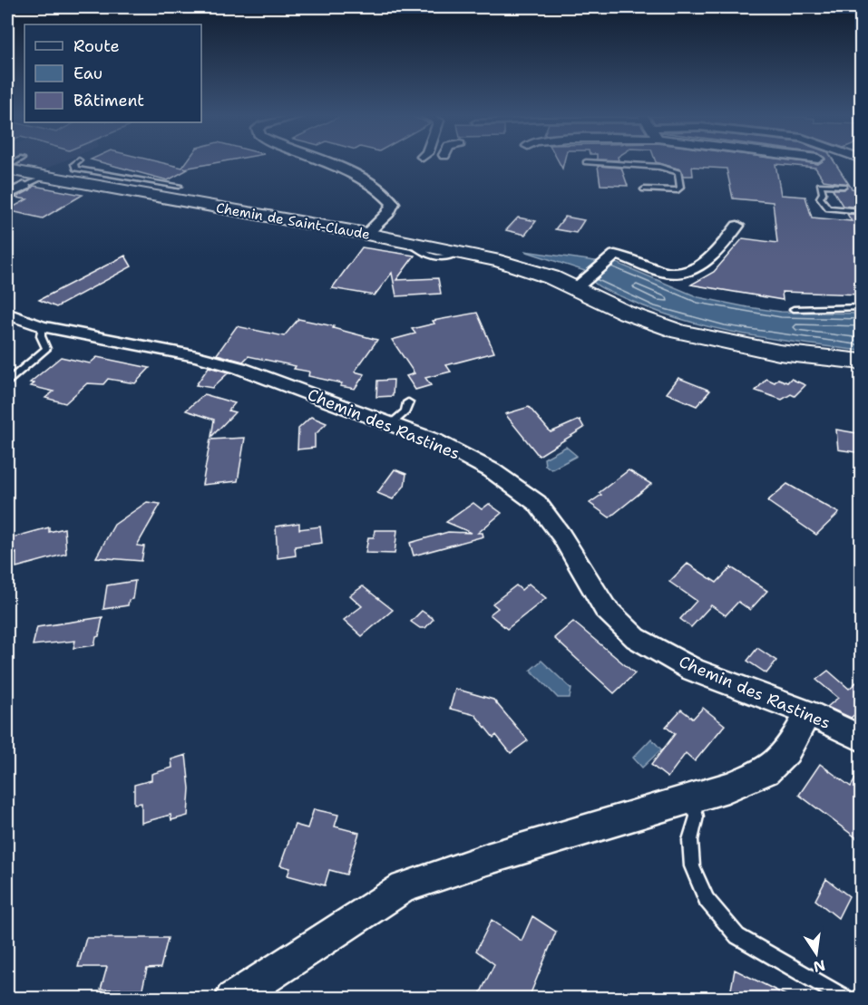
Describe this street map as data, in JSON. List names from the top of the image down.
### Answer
{
  "streets": {
    "street": ["Chemin de Saint-Claude", "Chemin des Rastines"]
  },
  "legend": ["Route", "Eau", "Bâtiment"],
  "north": "bottom"
}
